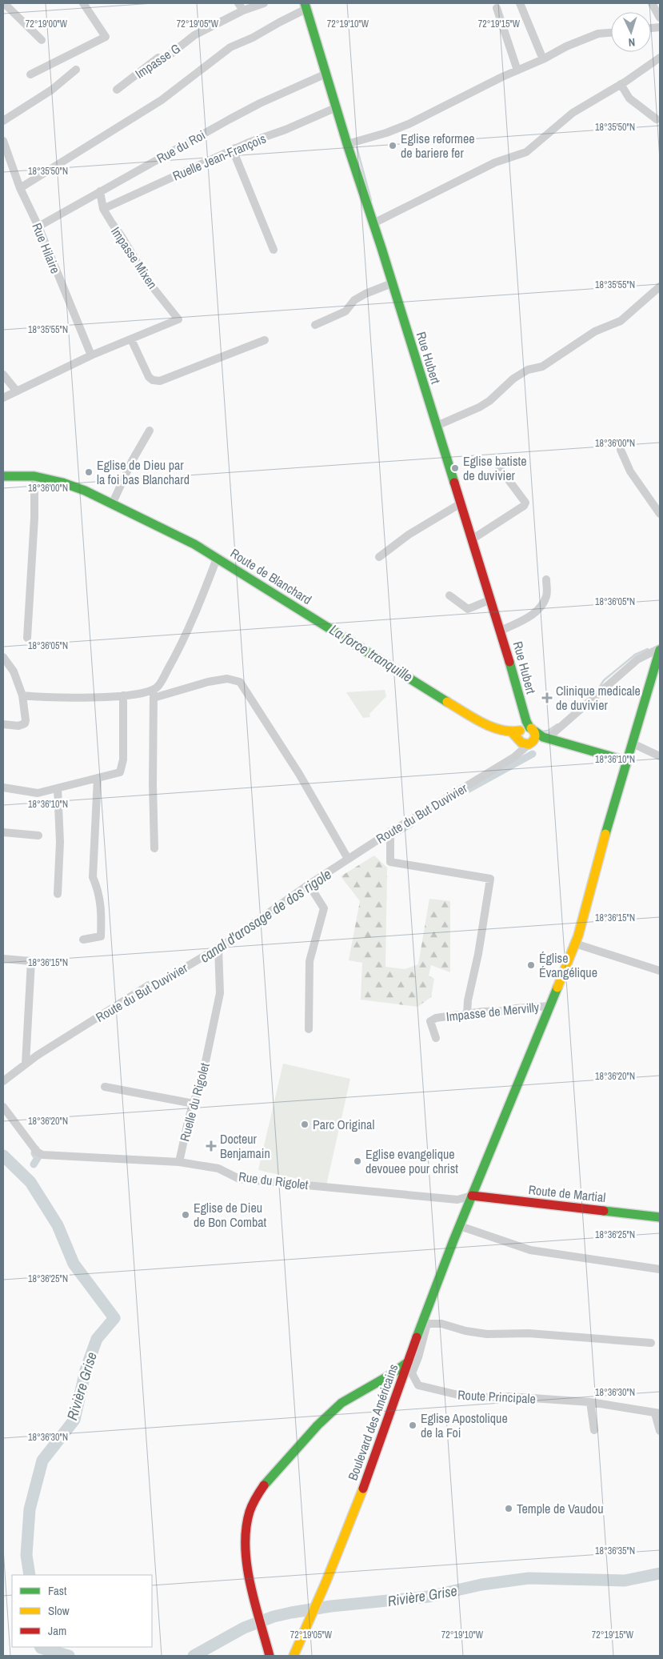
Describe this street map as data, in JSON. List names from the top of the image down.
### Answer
{
  "streets": {
    "street": [
      "Impasse G",
      "Rue du Roi",
      "Ruelle Jean-François",
      "Rue Hilaire",
      "Impasse Mixen",
      "Rue Hubert",
      "Route de Blanchard",
      "Route du But Duvivier",
      "Impasse de Mervilly",
      "Ruelle du Rigolet",
      "Rue du Rigolet",
      "Route de Martial",
      "Route Principale",
      "Boulevard des Américains"
    ]
  },
  "crossings": [
    ["Rue du Roi", "Rue Hilaire"],
    ["Rue du Roi", "Impasse Mixen"],
    ["Rue du Roi", "Rue Hubert"],
    ["Ruelle Jean-François", "Impasse Mixen"],
    ["Ruelle Jean-François", "Rue Hubert"],
    ["Rue Hubert", "Route de Blanchard"],
    ["Rue Hubert", "Route du But Duvivier"],
    ["Route de Blanchard", "Route du But Duvivier"],
    ["Route de Blanchard", "Boulevard des Américains"],
    ["Route du But Duvivier", "Ruelle du Rigolet"],
    ["Impasse de Mervilly", "Boulevard des Américains"],
    ["Ruelle du Rigolet", "Rue du Rigolet"],
    ["Rue du Rigolet", "Route de Martial"],
    ["Rue du Rigolet", "Boulevard des Américains"],
    ["Route de Martial", "Boulevard des Américains"],
    ["Route Principale", "Boulevard des Américains"]
  ],
  "water": ["La force tranquille", "canal d'arosage de dos rigole", "Rivière Grise"],
  "places": {
    "other": [
      "Eglise reformee de bariere fer",
      "Eglise batiste de duvivier",
      "Eglise de Dieu par la foi bas Blanchard",
      "Église Évangélique",
      "Parc Original",
      "Eglise evangelique devouee pour christ",
      "Eglise de Dieu de Bon Combat",
      "Eglise Apostolique de la Foi",
      "Temple de Vaudou"
    ],
    "health": ["Clinique medicale de duvivier", "Docteur Benjamain"]
  },
  "legend": ["Fast", "Slow", "Jam"],
  "north": "bottom",
  "coordinates": [
    "72°19'00\"W",
    "72°19'05\"W",
    "72°19'10\"W",
    "72°19'15\"W",
    "18°35'50\"N",
    "18°35'55\"N",
    "18°36'00\"N",
    "18°36'05\"N",
    "18°36'10\"N",
    "18°36'15\"N",
    "18°36'20\"N",
    "18°36'25\"N",
    "18°36'30\"N",
    "18°36'35\"N"
  ]
}
